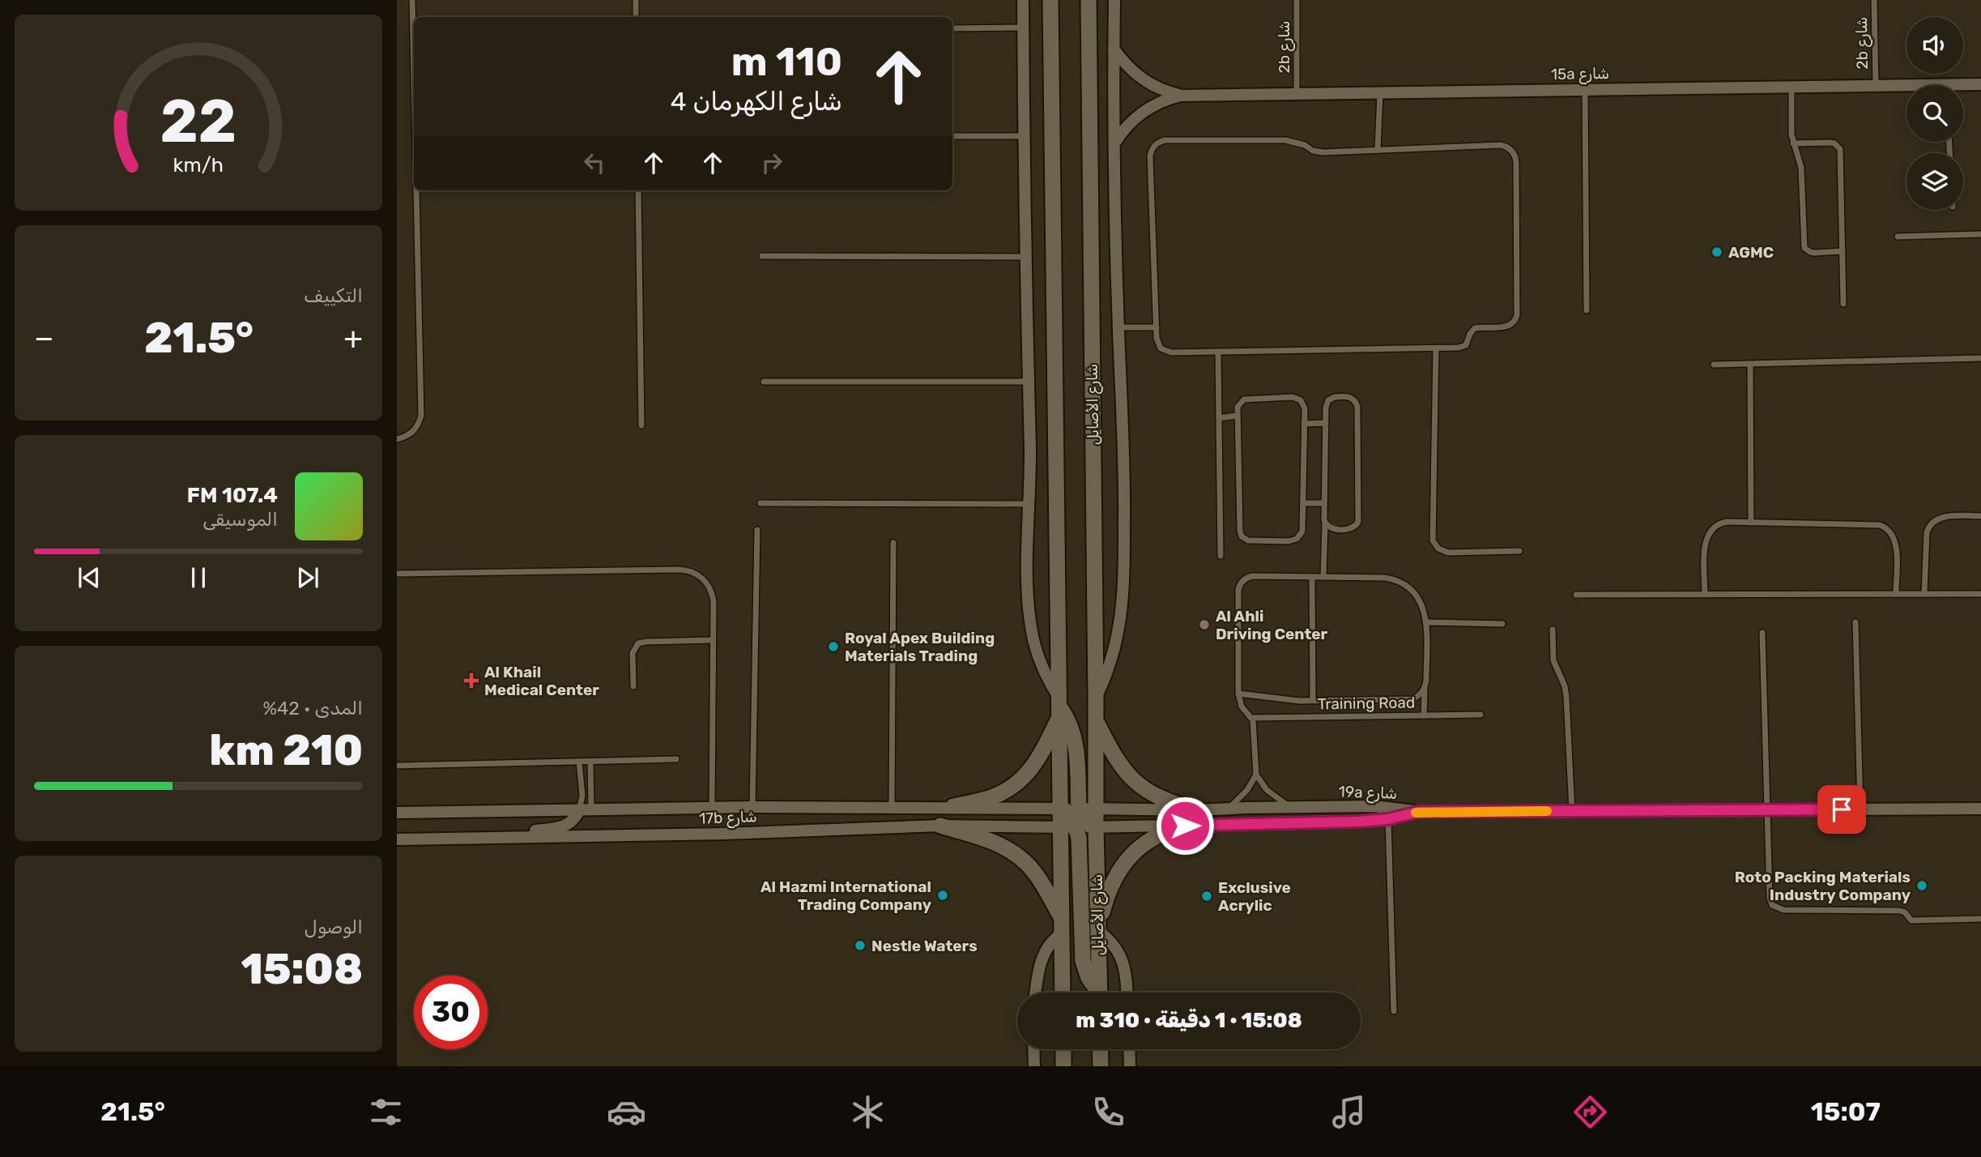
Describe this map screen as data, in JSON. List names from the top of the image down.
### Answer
{
  "streets": {
    "main road": ["شارع الأصايل"],
    "street": ["15a شارع", "19a شارع", "17b شارع"],
    "lane": ["2b شارع", "Training Road"]
  },
  "crossings": [
    ["2b شارع", "15a شارع"],
    ["شارع الأصايل", "19a شارع"],
    ["19a شارع", "17b شارع"]
  ],
  "places": {
    "other": [
      "AGMC",
      "Al Ahli Driving Center",
      "Royal Apex Building Materials Trading",
      "Roto Packing Materials Industry Company",
      "Al Hazmi International Trading Company",
      "Exclusive Acrylic",
      "Nestle Waters"
    ],
    "health": ["Al Khail Medical Center"]
  },
  "page": {
    "turn": ["110 m", "شارع الكهرمان 4"],
    "tile": [
      "التكييف",
      ["المدى · 42%", "210 km"],
      ["الوصول", "15:08"]
    ],
    "heat": ["−", "21.5°", "+"],
    "song": ["107.4 FM", "الموسيقى"],
    "limit": "30",
    "trip": "15:08 · 1 دقيقة · 310 m",
    "tabs": ["15:07", "21.5°"],
    "gauge": ["22", "km/h"]
  }
}
